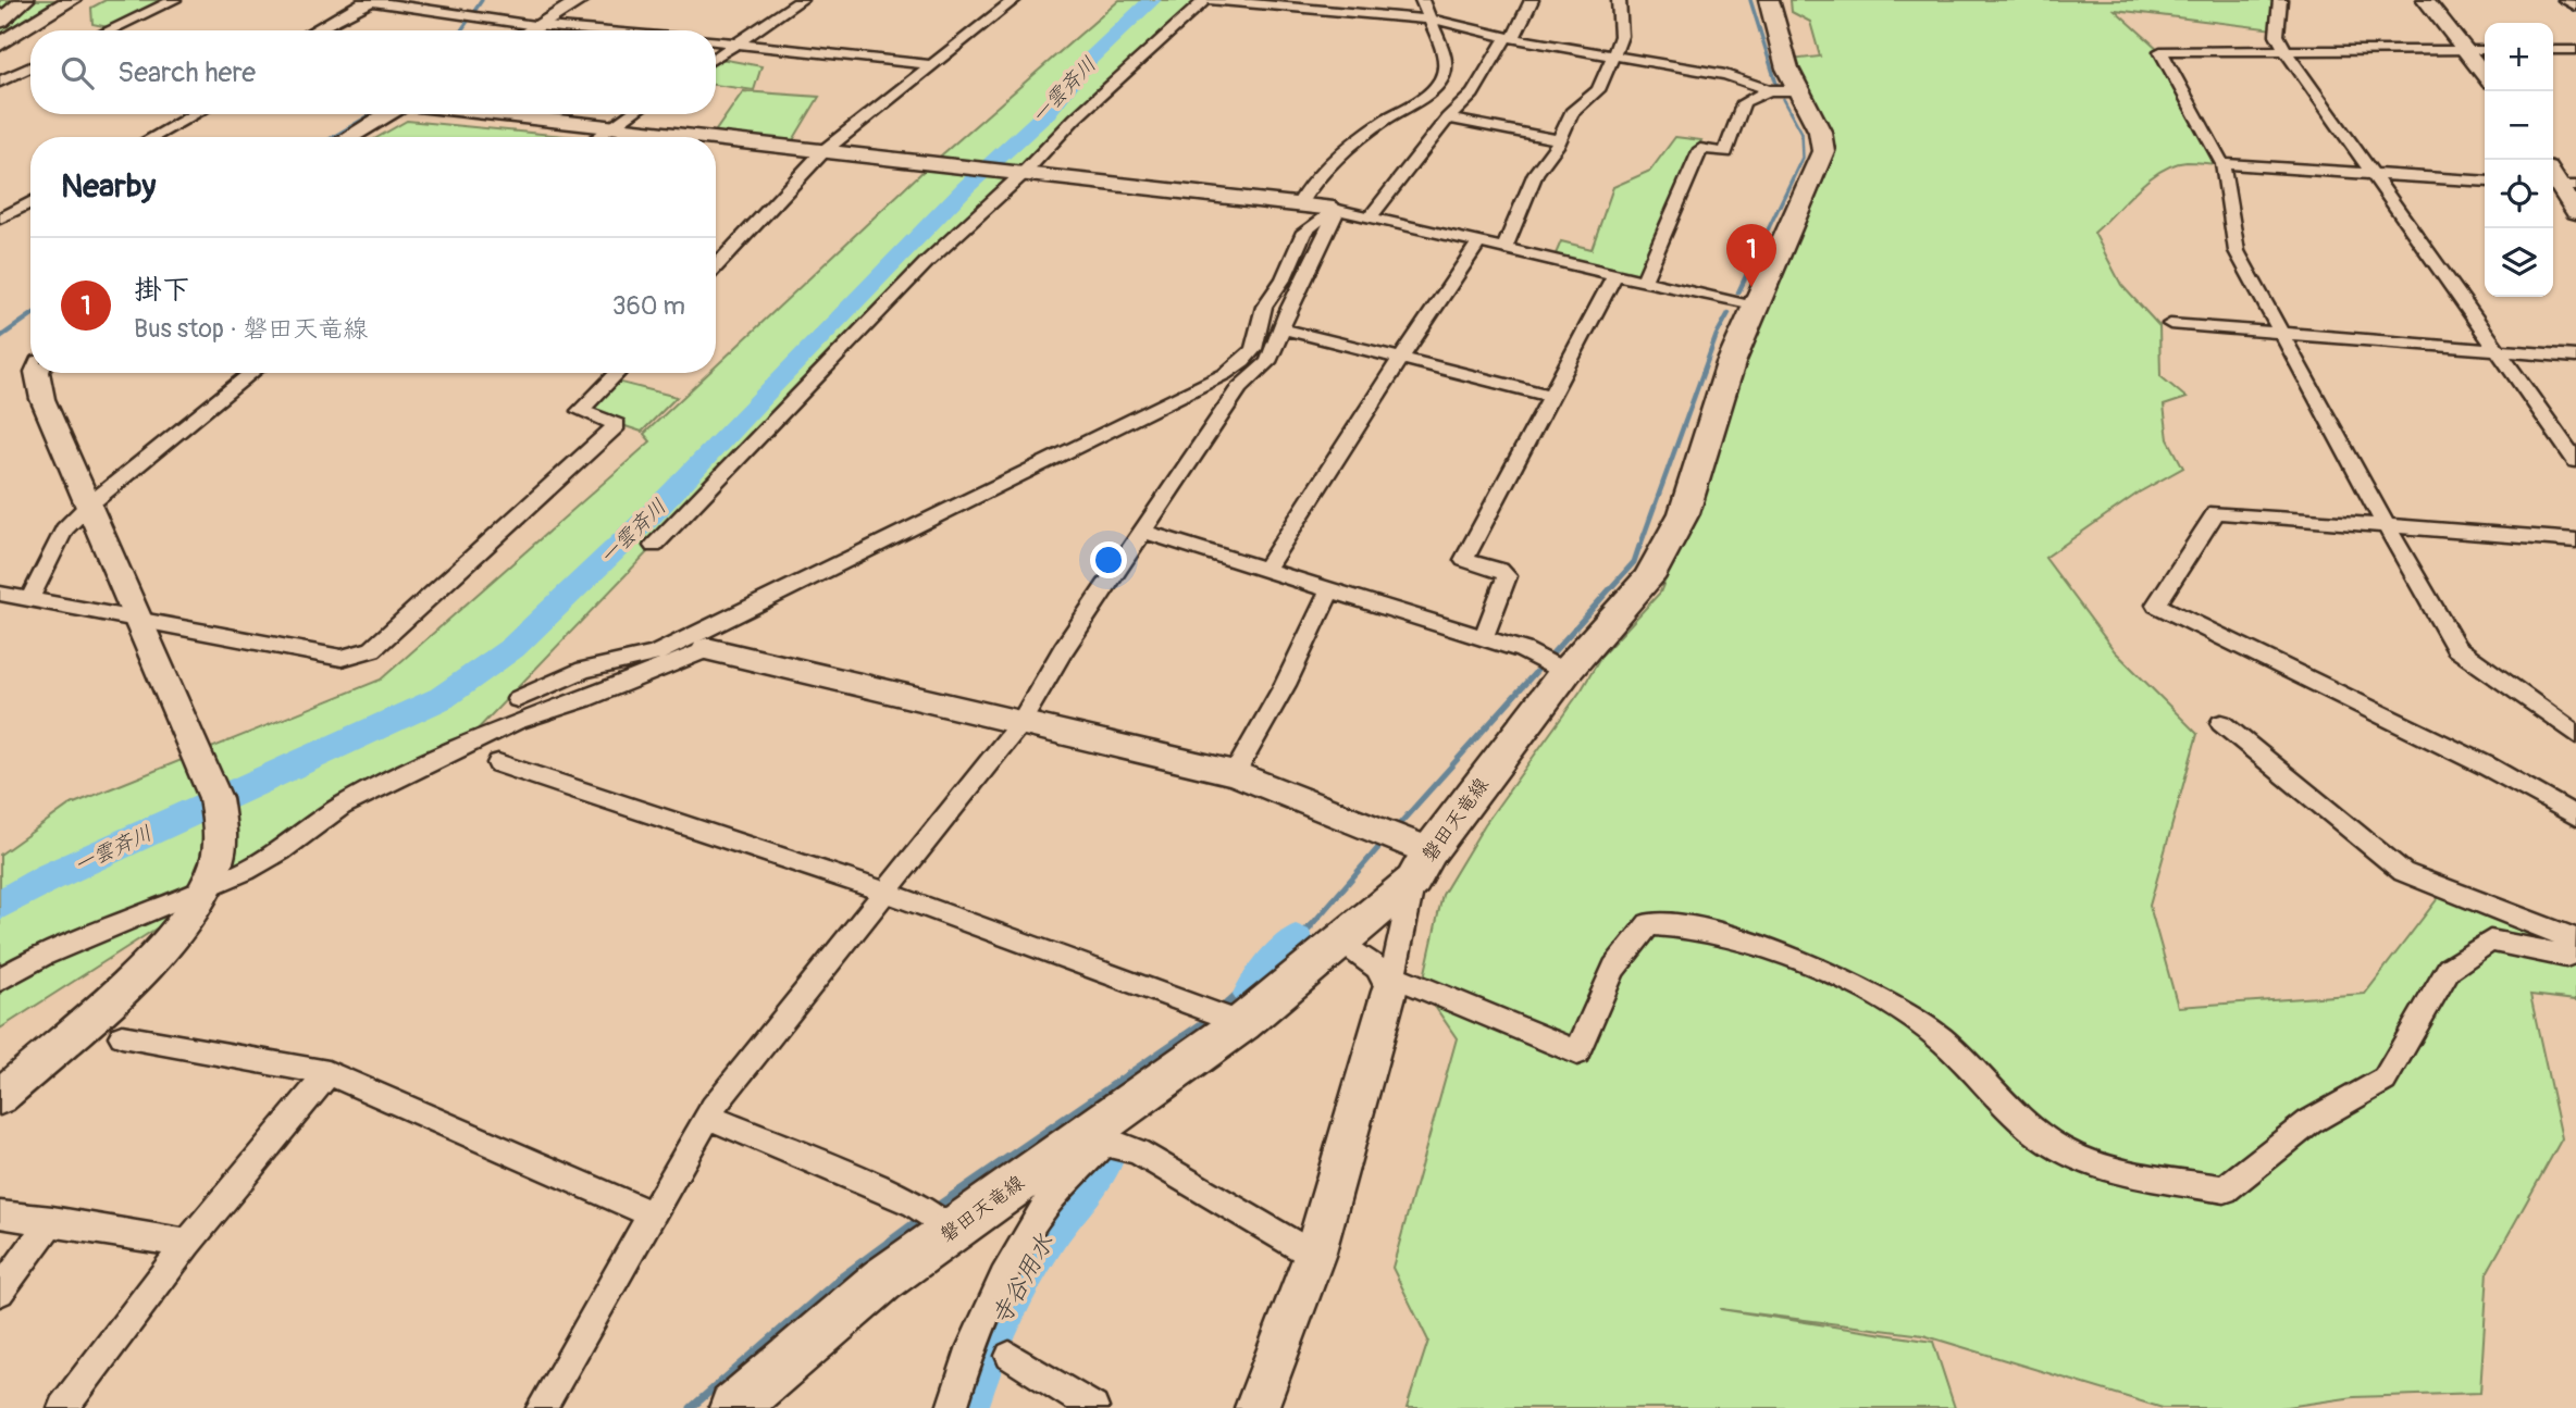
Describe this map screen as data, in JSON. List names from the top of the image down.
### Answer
{
  "streets": {
    "main road": ["磐田天竜線"]
  },
  "water": ["一雲斉川", "寺谷用水"],
  "page": {
    "map_buttons": ["+", "−"],
    "search": "Search here",
    "heading": "Nearby",
    "pins": "1",
    "list": [
      {
        "mark": "1",
        "name": "掛下",
        "note": "Bus stop · 磐田天竜線",
        "value": "360 m"
      }
    ]
  }
}
